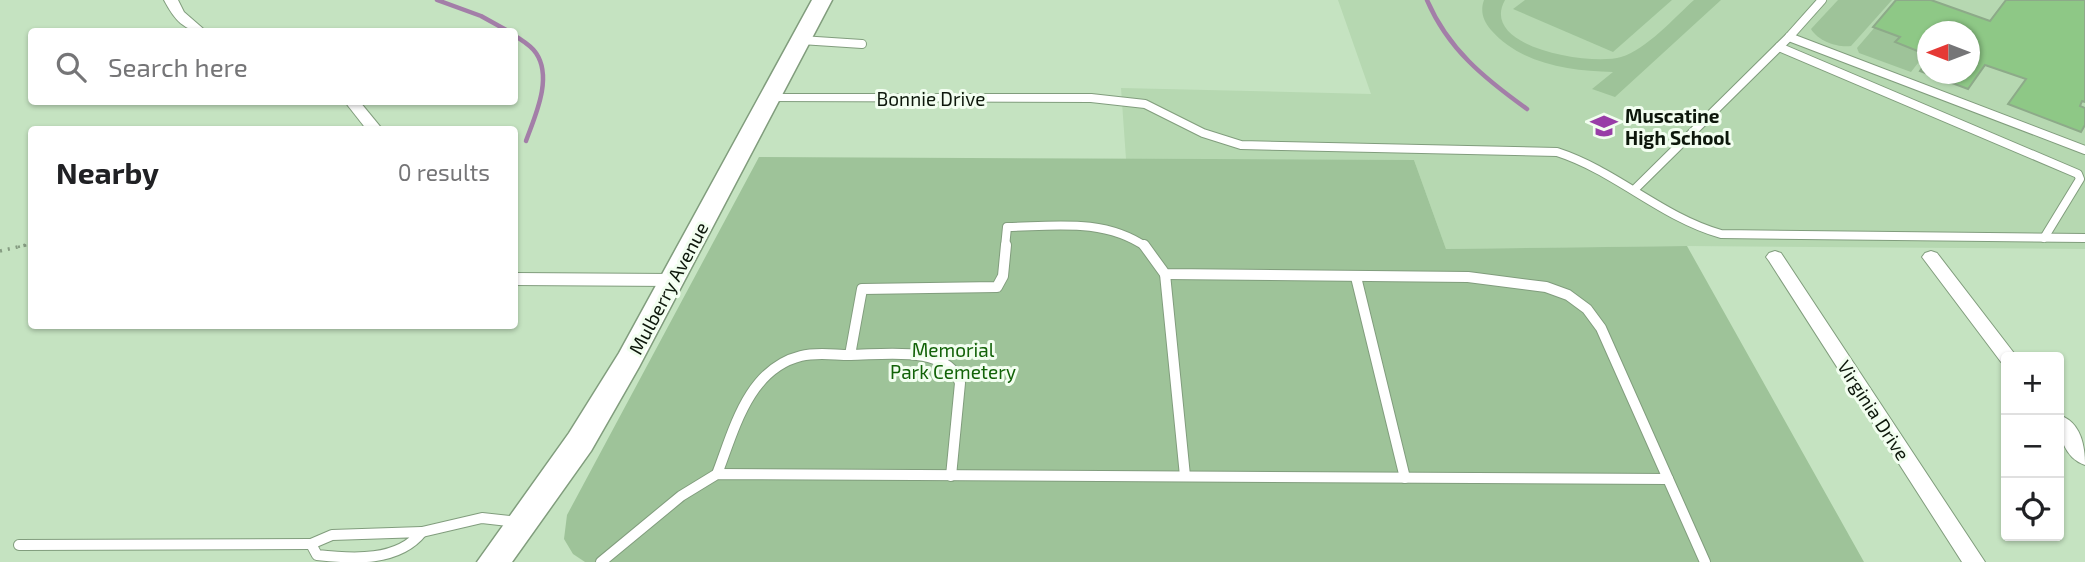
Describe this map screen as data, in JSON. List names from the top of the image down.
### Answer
{
  "streets": {
    "main road": ["Mulberry Avenue"],
    "street": ["Bonnie Drive", "Virginia Drive"]
  },
  "crossings": [
    ["Bonnie Drive", "Mulberry Avenue"]
  ],
  "parks": ["Memorial Park Cemetery"],
  "places": {
    "school or university": ["Muscatine High School"]
  },
  "north": "left",
  "page": {
    "search": "Search here",
    "heading": ["Nearby", "0 results"],
    "map_buttons": ["+", "−"]
  }
}
